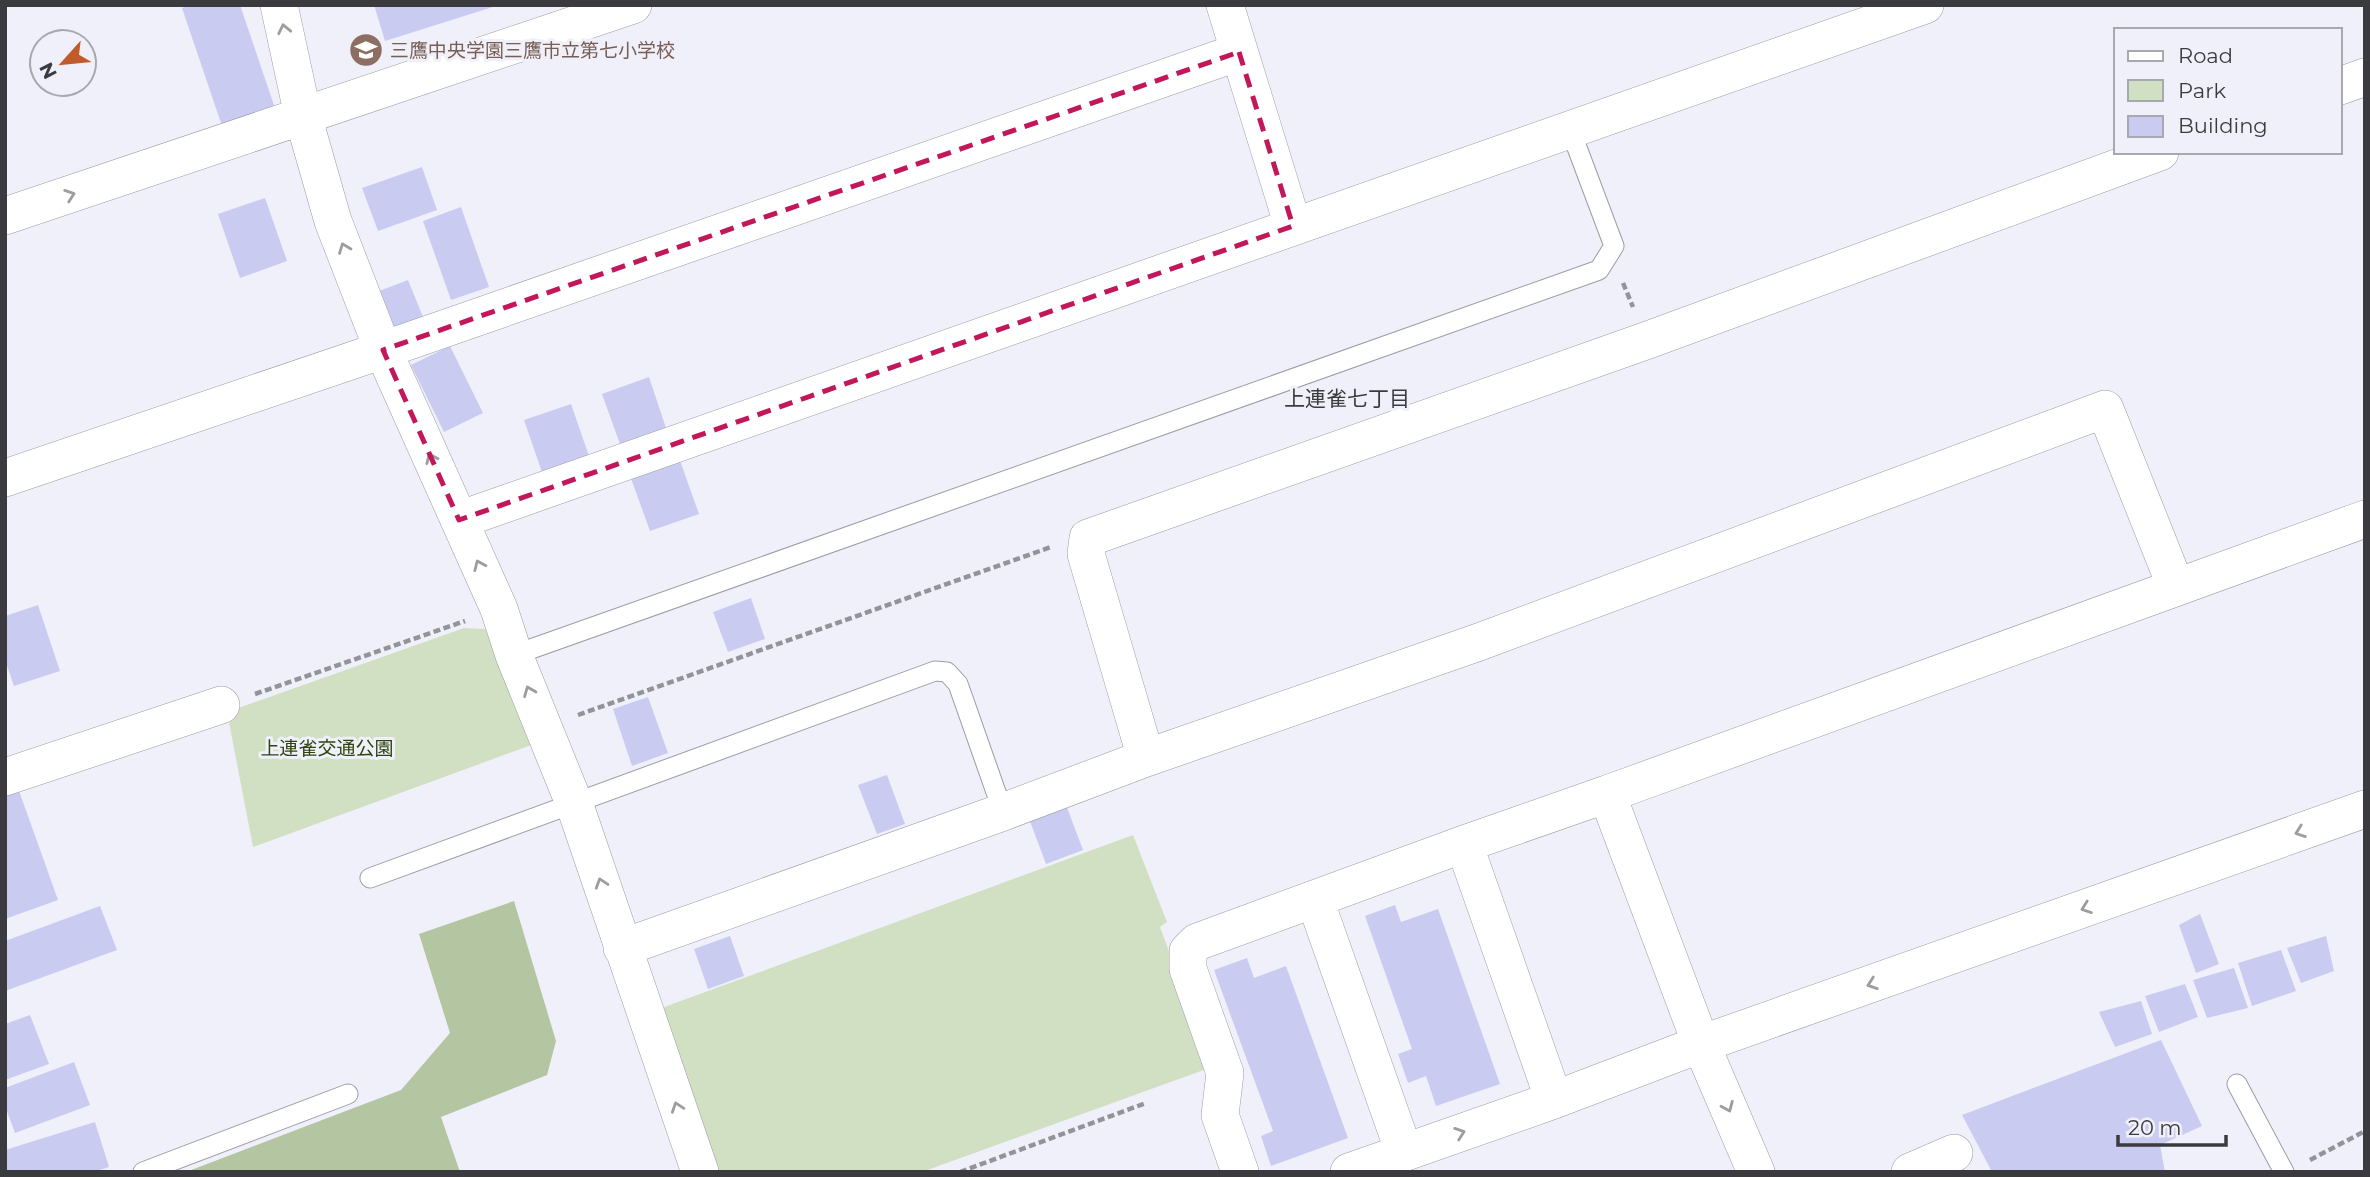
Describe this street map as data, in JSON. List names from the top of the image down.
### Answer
{
  "districts": ["上連雀七丁目"],
  "parks": ["上連雀交通公園"],
  "places": {
    "school or university": ["三鷹中央学園三鷹市立第七小学校"]
  },
  "legend": ["Road", "Park", "Building"],
  "scale_bar": "20 m",
  "north": "bottom left"
}
